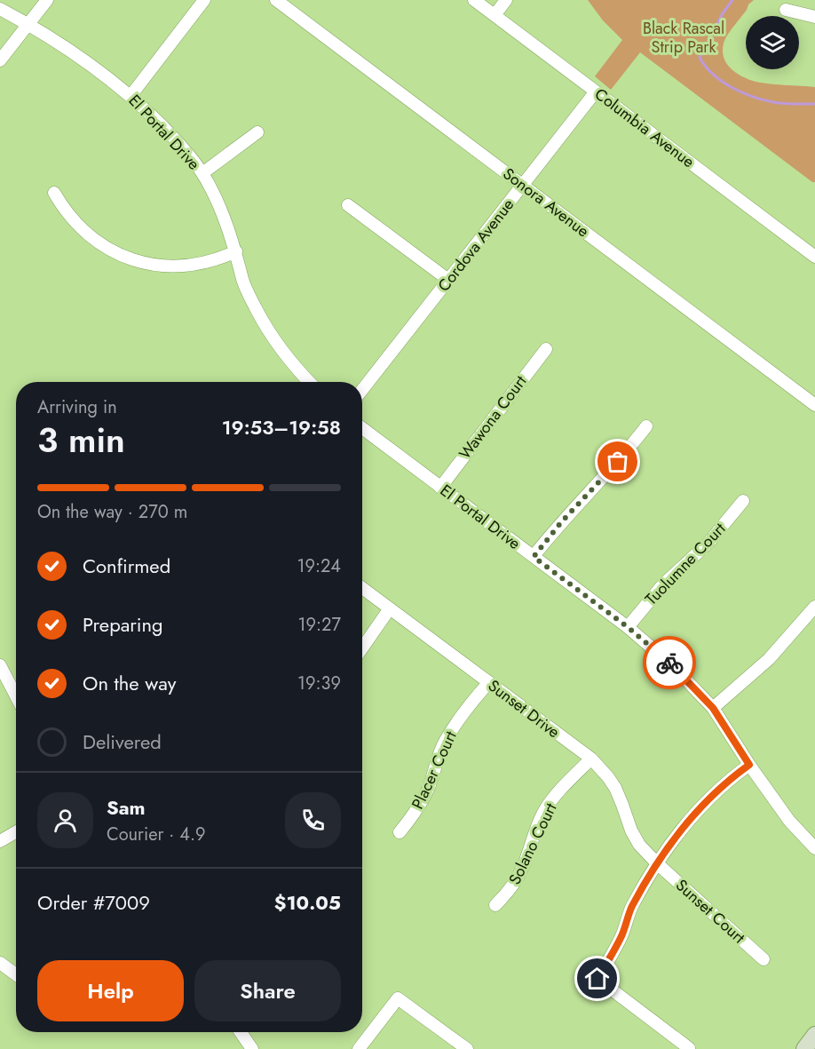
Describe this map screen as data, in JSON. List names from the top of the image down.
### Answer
{
  "streets": {
    "street": [
      "Columbia Avenue",
      "El Portal Drive",
      "Sonora Avenue",
      "Cordova Avenue",
      "Wawona Court",
      "Tuolumne Court",
      "Sunset Drive",
      "Placer Court",
      "Solano Court",
      "Sunset Court"
    ]
  },
  "crossings": [
    ["Columbia Avenue", "Cordova Avenue"],
    ["El Portal Drive", "Wawona Court"],
    ["El Portal Drive", "Tuolumne Court"],
    ["Sonora Avenue", "Cordova Avenue"],
    ["Sunset Drive", "Placer Court"],
    ["Sunset Drive", "Solano Court"],
    ["Sunset Drive", "Sunset Court"]
  ],
  "parks": ["Black Rascal Strip Park"],
  "page": {
    "heading": ["3 min", "Arriving in", "19:53–19:58"],
    "panel": [
      "Sam",
      "Courier · 4.9",
      "Order #7009",
      "$10.05"
    ],
    "bar": "On the way · 270 m",
    "list": [
      ["Confirmed", "19:24"],
      ["Preparing", "19:27"],
      ["On the way", "19:39"],
      "Delivered"
    ],
    "buttons": ["Help", "Share"]
  }
}
